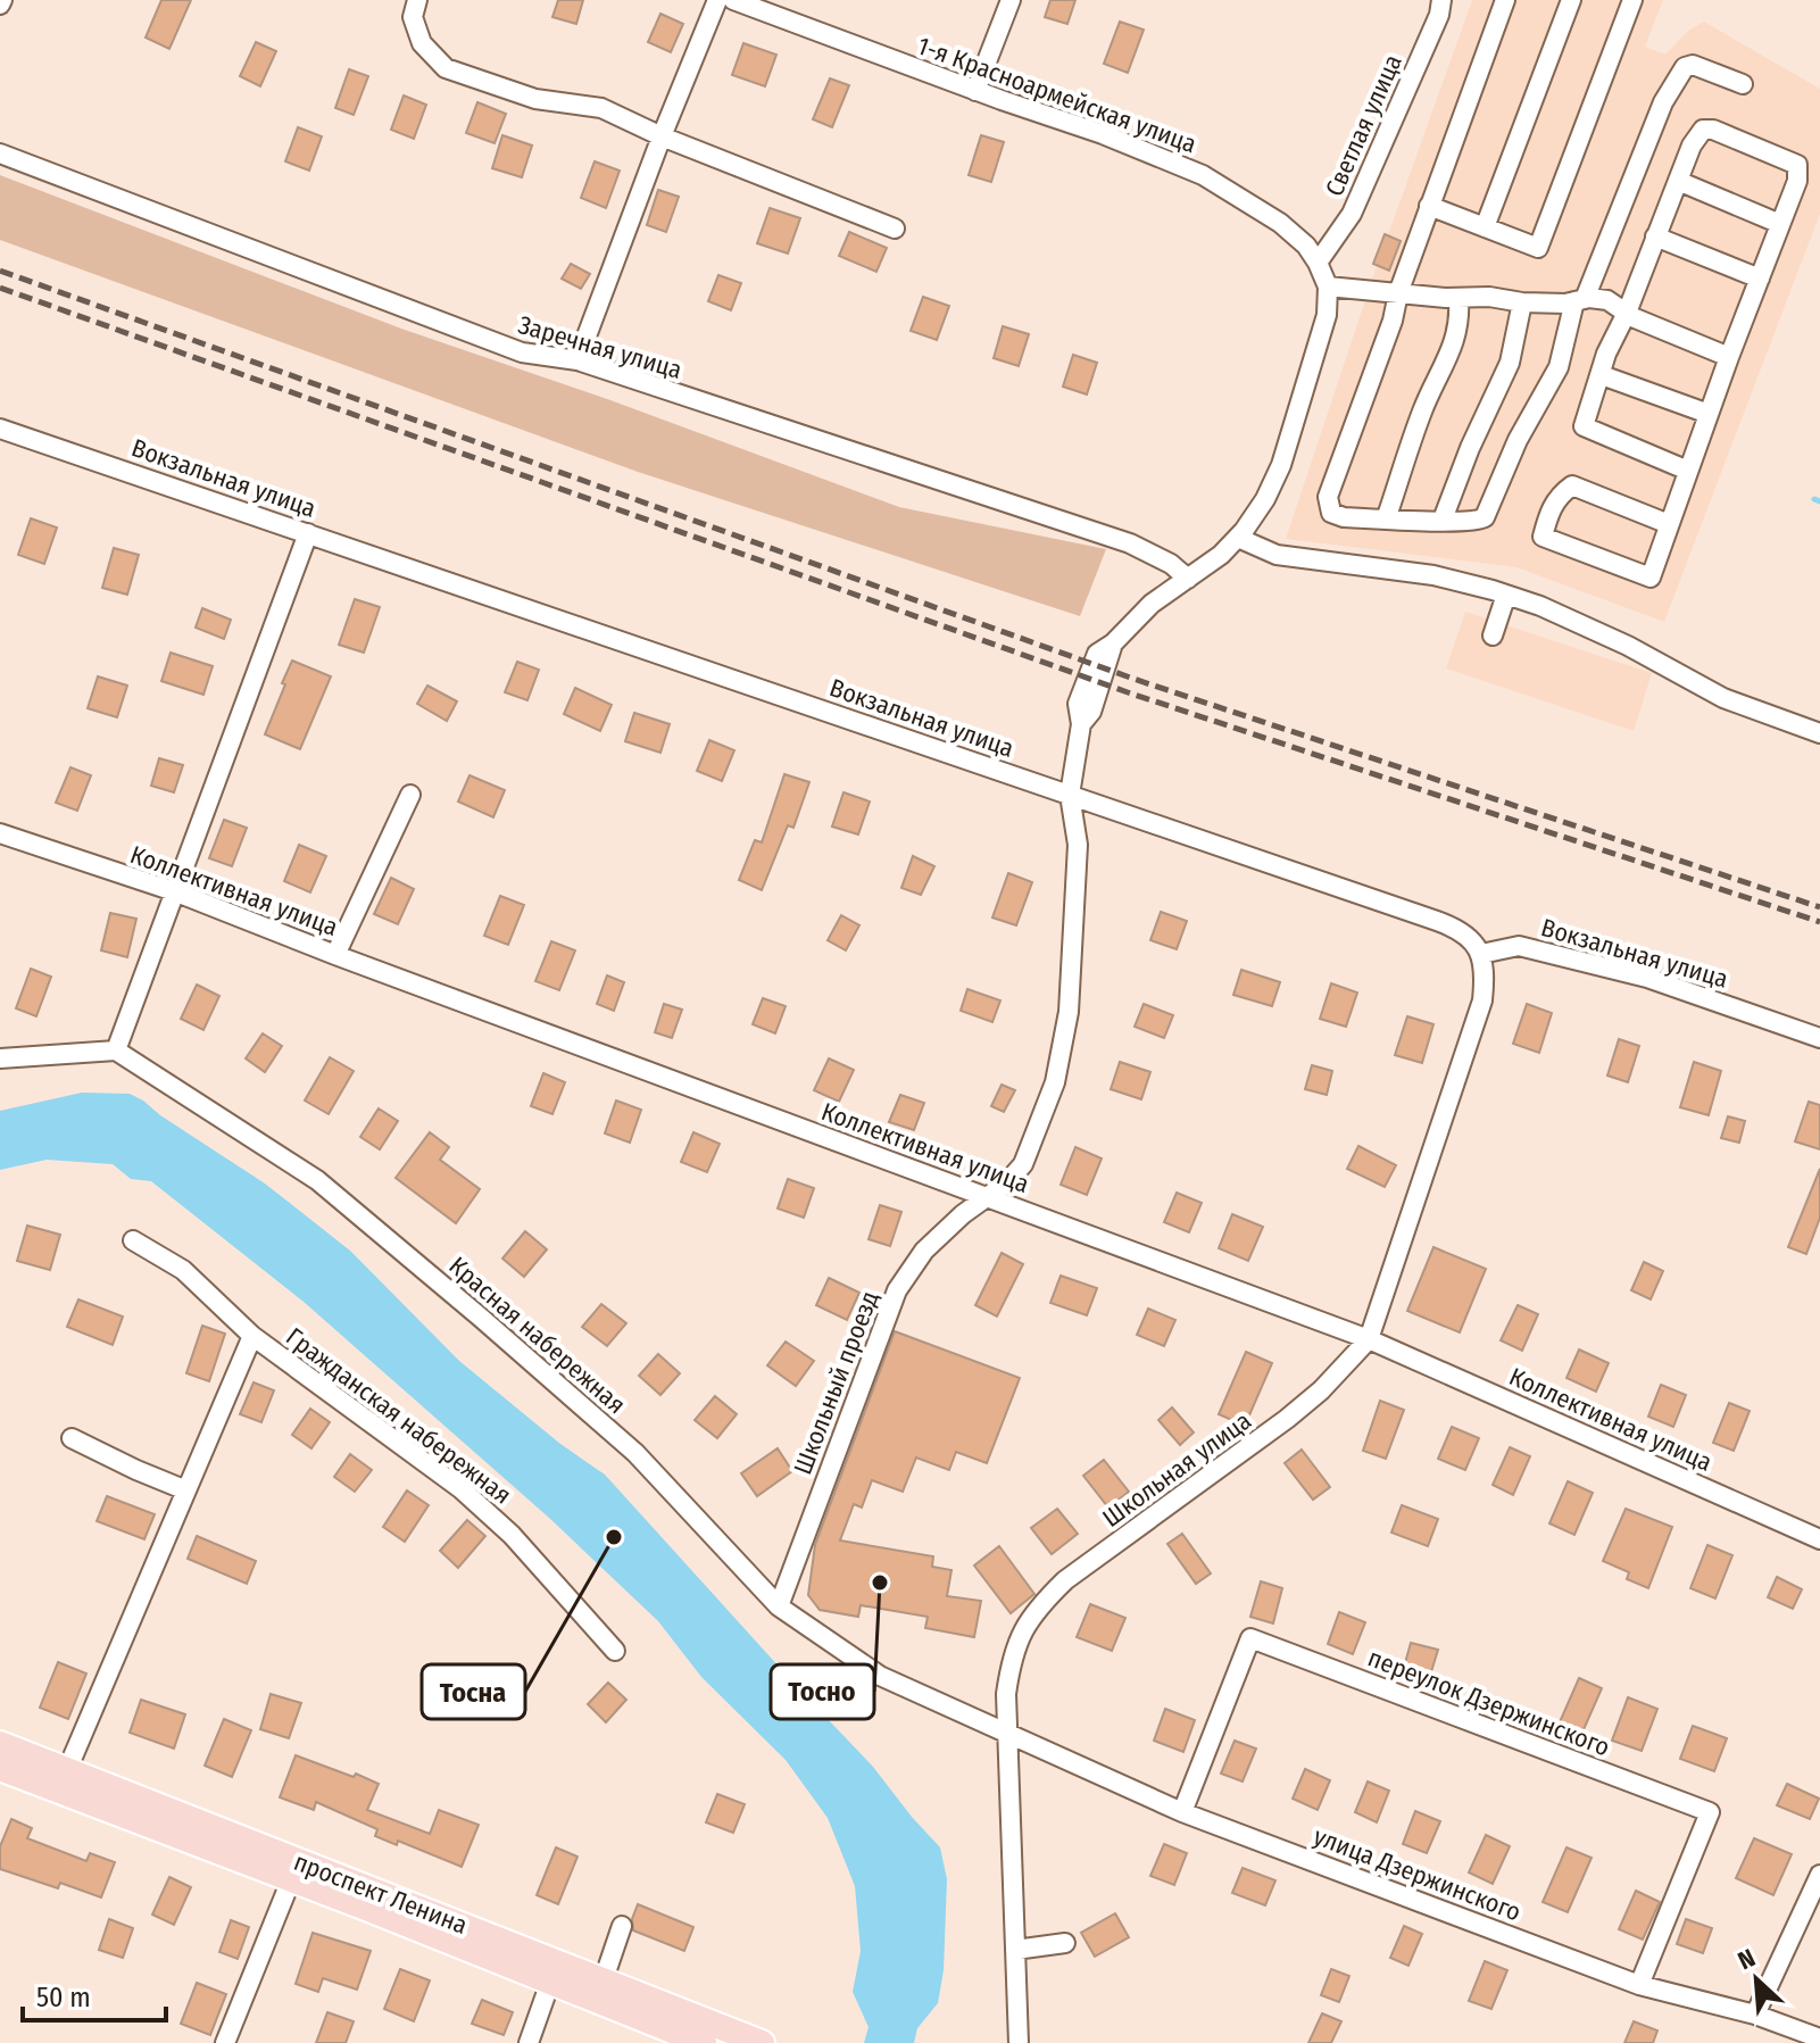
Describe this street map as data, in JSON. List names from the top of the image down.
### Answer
{
  "streets": {
    "main road": ["проспект Ленина"],
    "street": [
      "1-я Красноармейская улица",
      "Светлая улица",
      "Заречная улица",
      "Вокзальная улица",
      "Коллективная улица",
      "Красная набережная",
      "Школьный проезд",
      "Гражданская набережная",
      "Школьная улица",
      "переулок Дзержинского",
      "улица Дзержинского"
    ]
  },
  "crossings": [
    ["1-я Красноармейская улица", "Светлая улица"],
    ["Заречная улица", "Школьный проезд"],
    ["Вокзальная улица", "Школьный проезд"],
    ["Вокзальная улица", "Школьная улица"],
    ["Коллективная улица", "Школьный проезд"],
    ["Коллективная улица", "Школьная улица"],
    ["Красная набережная", "Школьный проезд"],
    ["Красная набережная", "Школьная улица"],
    ["Красная набережная", "улица Дзержинского"],
    ["Школьная улица", "улица Дзержинского"],
    ["переулок Дзержинского", "улица Дзержинского"]
  ],
  "places": ["Тосна", "Тосно"],
  "scale_bar": "50 m",
  "north": "top left"
}
